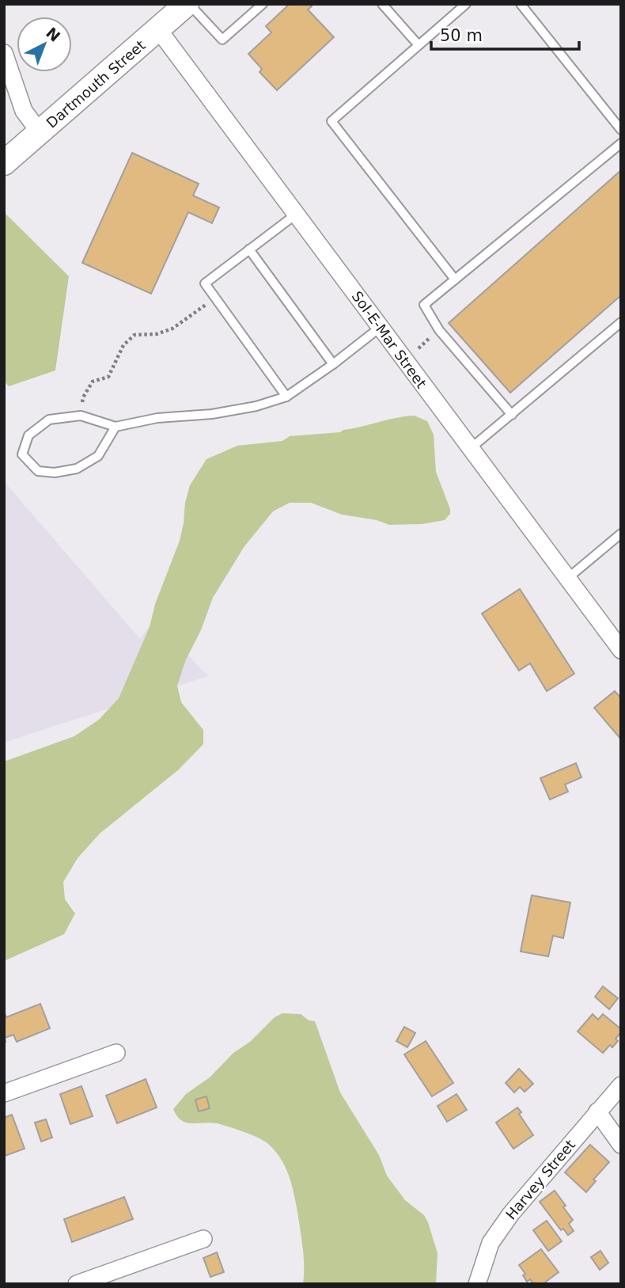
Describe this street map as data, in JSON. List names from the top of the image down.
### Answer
{
  "streets": {
    "main road": ["Dartmouth Street"],
    "street": ["Sol-E-Mar Street", "Harvey Street"]
  },
  "crossings": [
    ["Dartmouth Street", "Sol-E-Mar Street"]
  ],
  "scale_bar": "50 m",
  "north": "top right"
}
